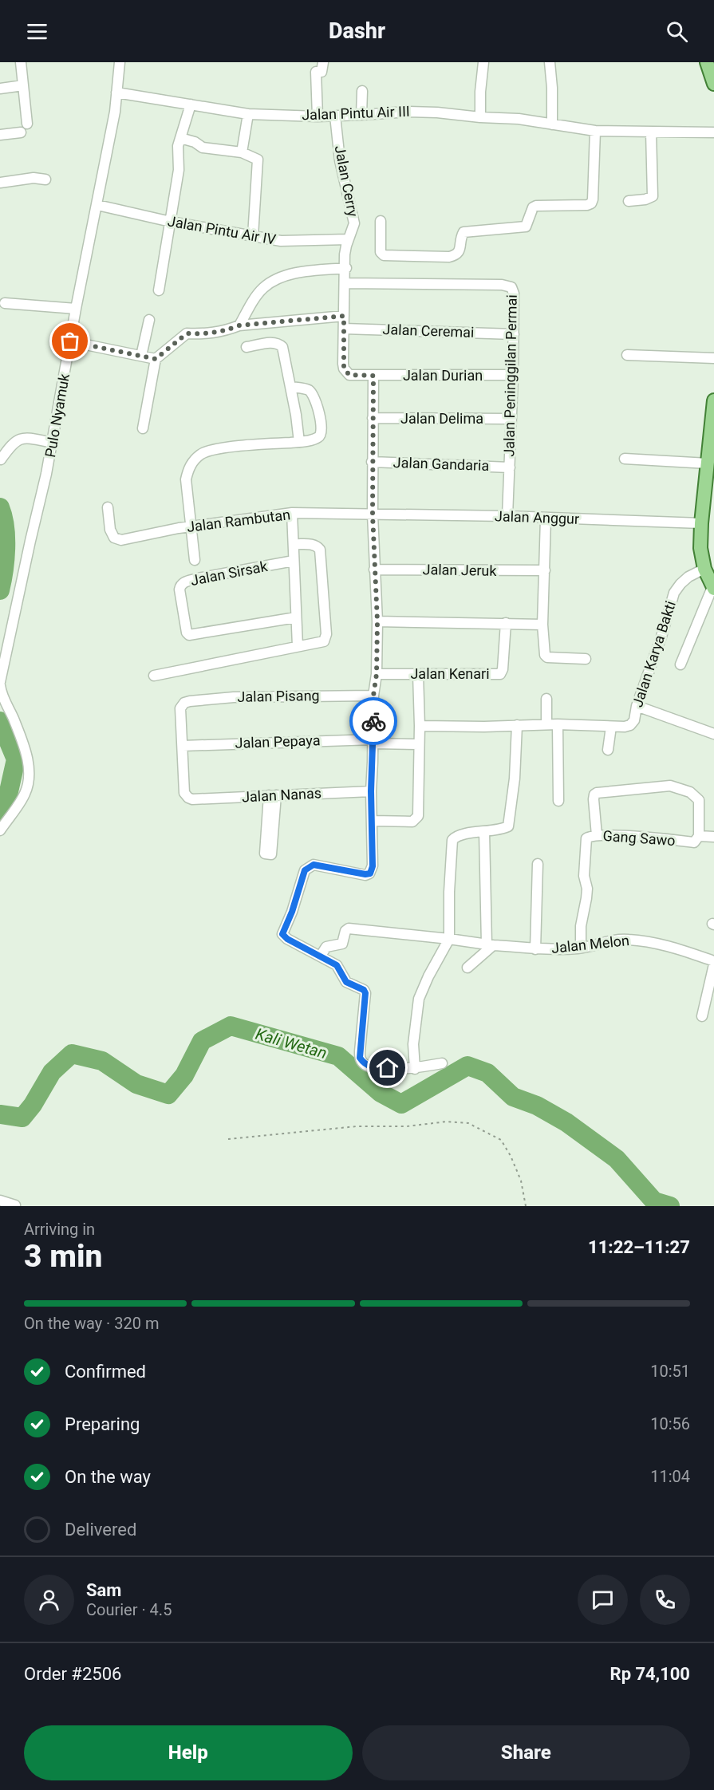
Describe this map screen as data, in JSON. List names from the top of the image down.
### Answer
{
  "streets": {
    "street": [
      "Jalan Pintu Air III",
      "Jalan Cerry",
      "Jalan Pintu Air IV",
      "Jalan Ceremai",
      "Jalan Durian",
      "Jalan Peninggilan Permai",
      "Pulo Nyamuk",
      "Jalan Delima",
      "Jalan Gandaria",
      "Jalan Anggur",
      "Jalan Rambutan",
      "Jalan Jeruk",
      "Jalan Sirsak",
      "Jalan Karya Bakti",
      "Jalan Kenari",
      "Jalan Pisang",
      "Jalan Pepaya",
      "Jalan Nanas",
      "Gang Sawo",
      "Jalan Melon"
    ]
  },
  "crossings": [
    ["Jalan Pintu Air III", "Jalan Cerry"],
    ["Jalan Pintu Air III", "Pulo Nyamuk"],
    ["Jalan Cerry", "Jalan Pintu Air IV"],
    ["Jalan Cerry", "Jalan Durian"],
    ["Jalan Cerry", "Jalan Peninggilan Permai"],
    ["Jalan Pintu Air IV", "Pulo Nyamuk"],
    ["Jalan Ceremai", "Jalan Durian"],
    ["Jalan Ceremai", "Jalan Peninggilan Permai"],
    ["Jalan Durian", "Jalan Peninggilan Permai"],
    ["Jalan Peninggilan Permai", "Jalan Delima"],
    ["Jalan Peninggilan Permai", "Jalan Gandaria"],
    ["Jalan Peninggilan Permai", "Jalan Anggur"],
    ["Jalan Anggur", "Jalan Rambutan"],
    ["Jalan Pisang", "Jalan Pepaya"],
    ["Jalan Pisang", "Jalan Nanas"],
    ["Jalan Pepaya", "Jalan Nanas"],
    ["Gang Sawo", "Jalan Melon"]
  ],
  "water": ["Kali Wetan"],
  "page": {
    "header": "Dashr",
    "heading": ["3 min", "Arriving in", "11:22–11:27"],
    "panel": [
      "Sam",
      "Courier · 4.5",
      "Order #2506",
      "Rp 74,100"
    ],
    "bar": "On the way · 320 m",
    "list": [
      ["Confirmed", "10:51"],
      ["Preparing", "10:56"],
      ["On the way", "11:04"],
      "Delivered"
    ],
    "buttons": ["Help", "Share"]
  }
}
